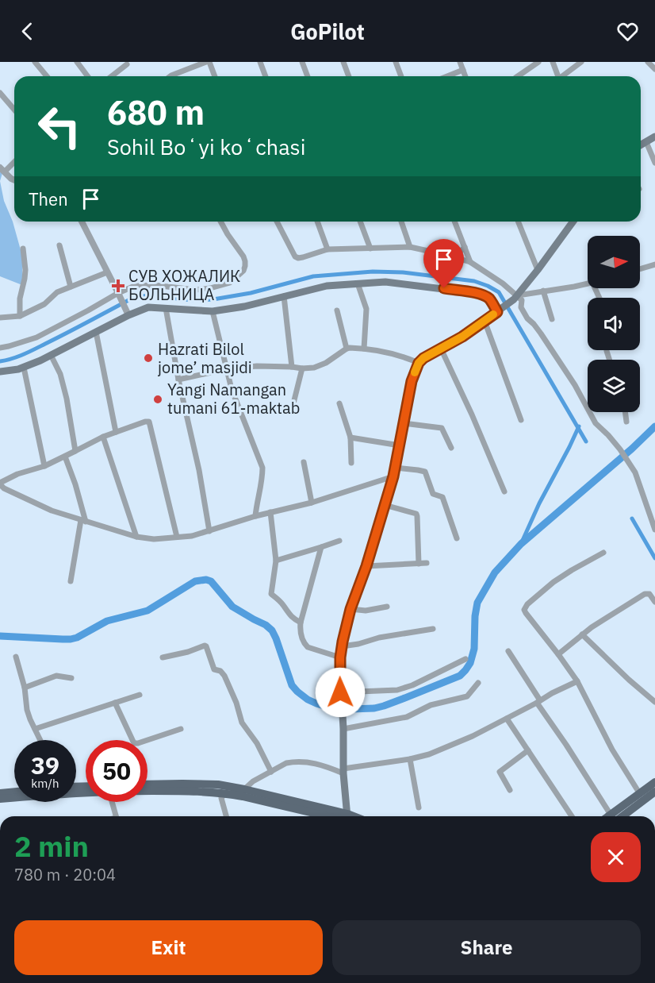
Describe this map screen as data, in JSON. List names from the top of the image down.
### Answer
{
  "places": {
    "health": ["СУВ ХОЖАЛИК БОЛЬНИЦА"],
    "other": ["Hazrati Bilol jome’ masjidi", "Yangi Namangan tumani 61-maktab"]
  },
  "north": "right",
  "page": {
    "header": "GoPilot",
    "turn": ["680 m", "Sohil Boʻyi koʻchasi"],
    "then": "Then",
    "speed": "39 km/h",
    "limit": "50",
    "heading": ["2 min", "780 m · 20:04"],
    "buttons": ["Exit", "Share"]
  }
}
